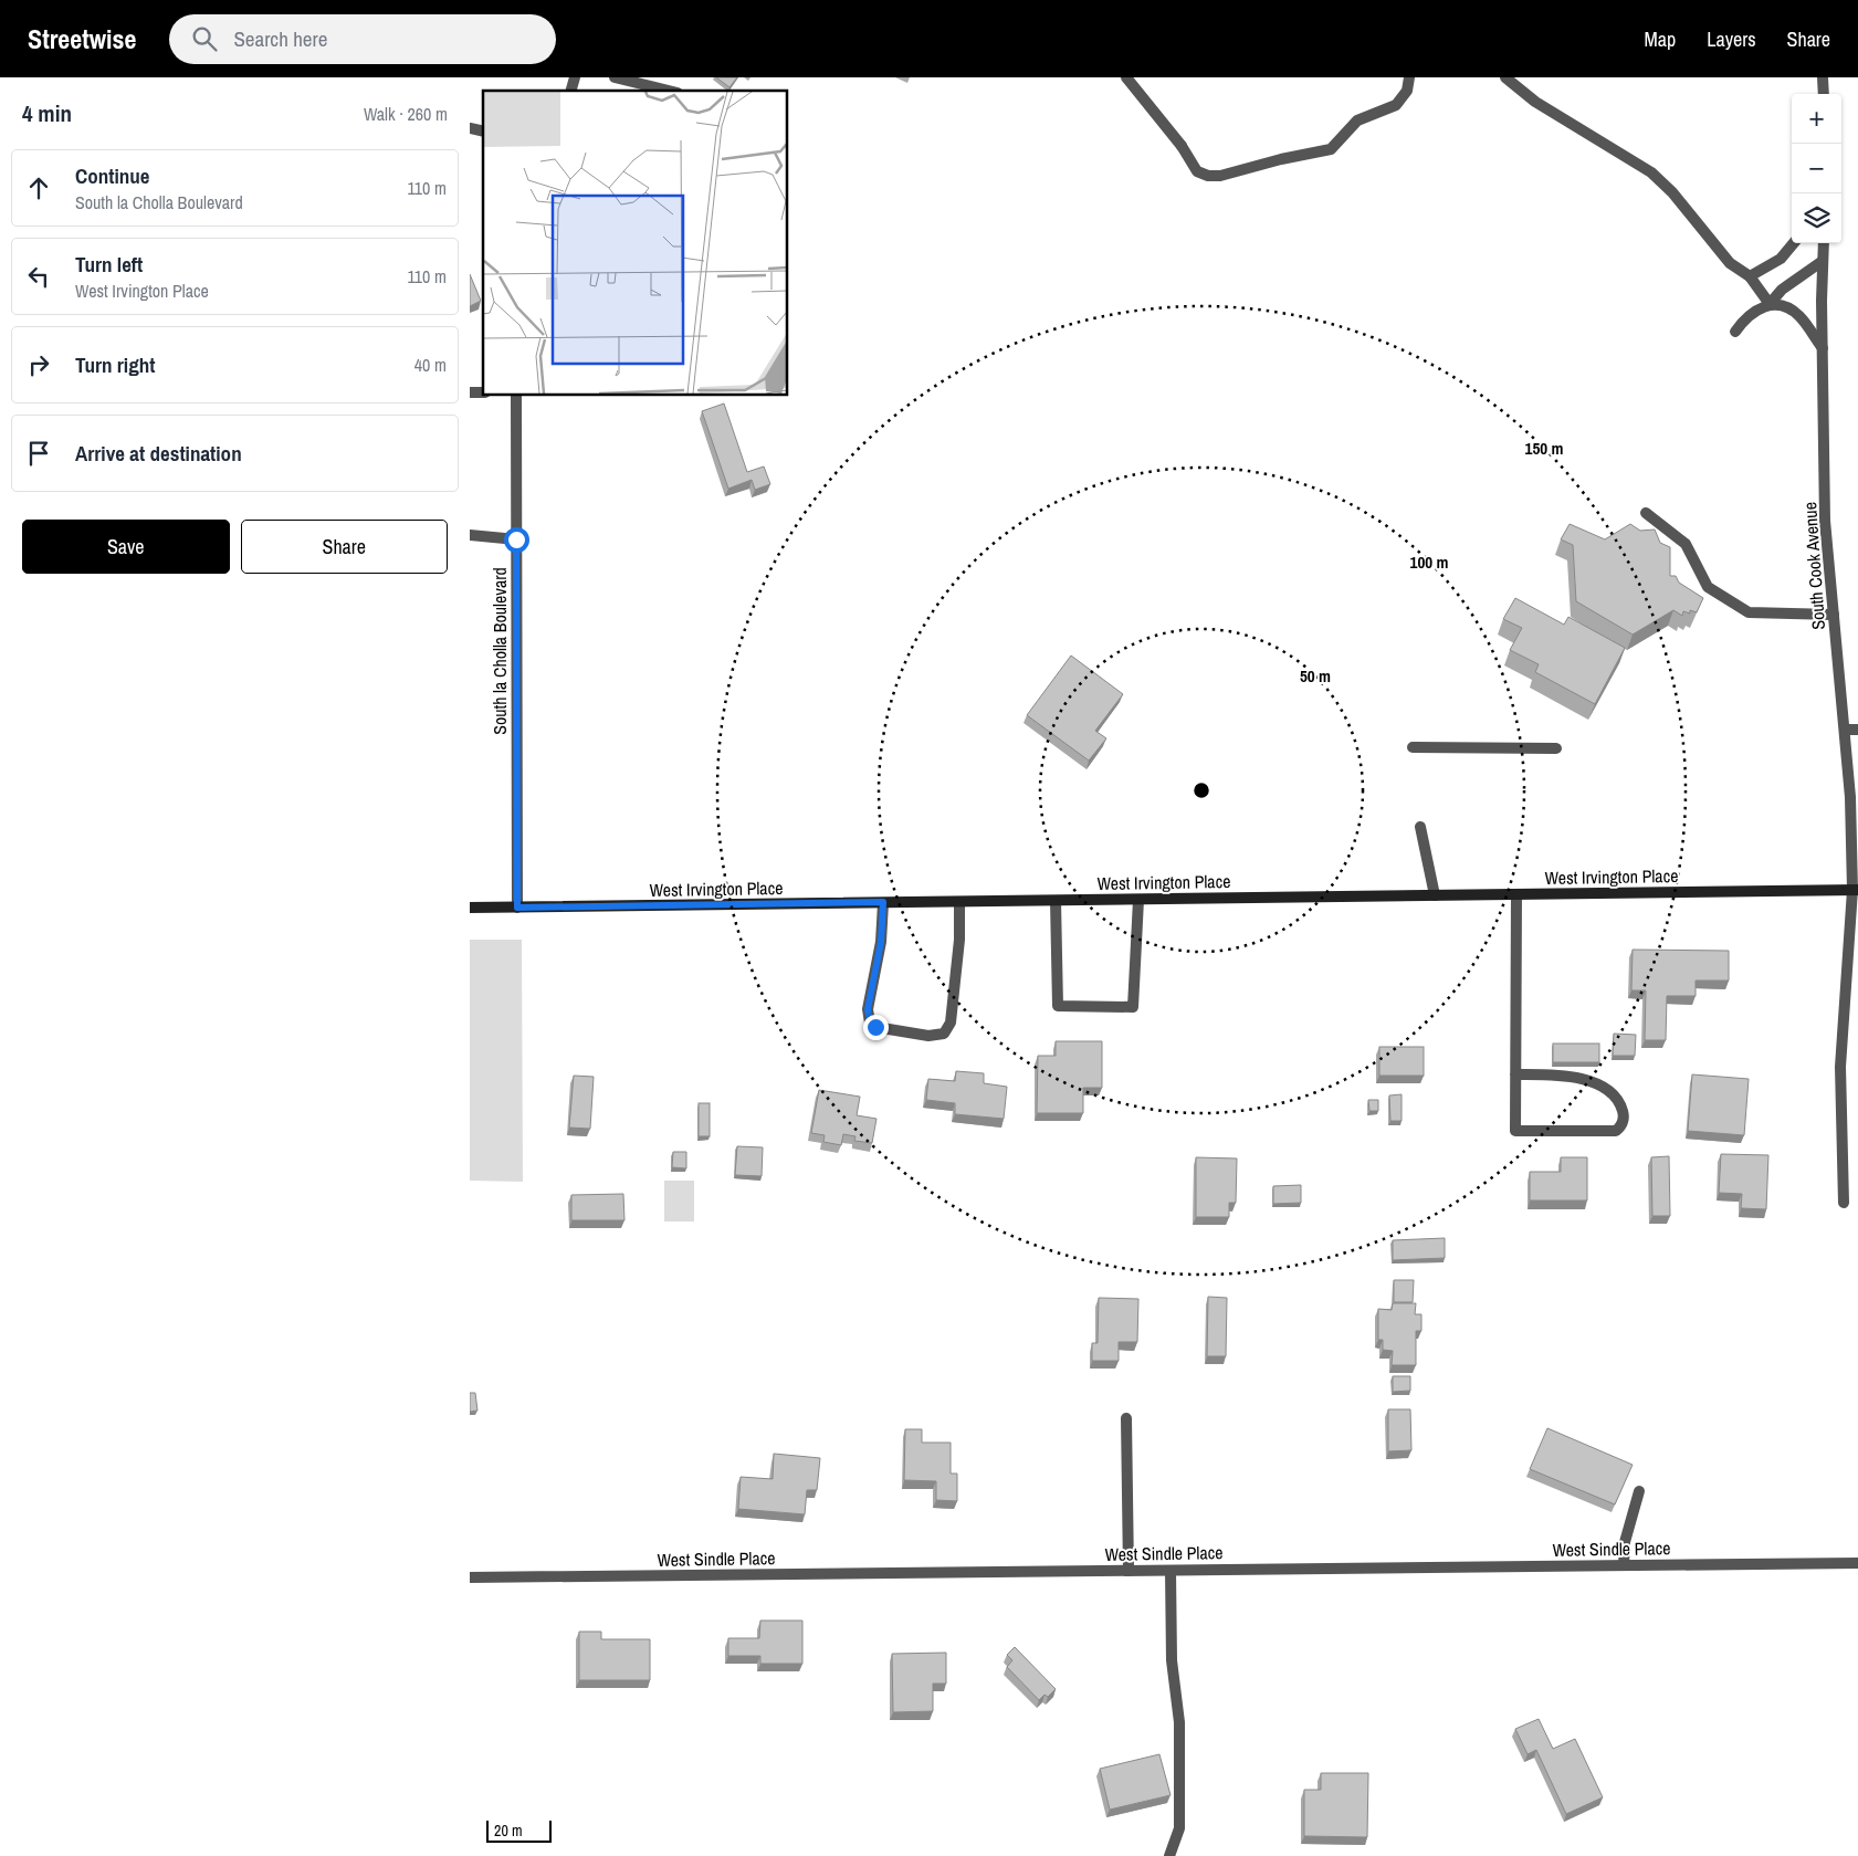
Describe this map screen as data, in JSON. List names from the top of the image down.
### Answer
{
  "streets": {
    "street": [
      "South Cook Avenue",
      "South la Cholla Boulevard",
      "West Irvington Place",
      "West Sindle Place"
    ]
  },
  "crossings": [
    ["South Cook Avenue", "West Irvington Place"],
    ["South la Cholla Boulevard", "West Irvington Place"]
  ],
  "scale_bar": "20 m",
  "page": {
    "header": "Streetwise",
    "search": "Search here",
    "nav": ["Map", "Layers", "Share"],
    "heading": ["4 min", "Walk · 260 m"],
    "map_buttons": ["+", "−"],
    "list": [
      ["Continue", "South la Cholla Boulevard", "110 m"],
      ["Turn left", "West Irvington Place", "110 m"],
      ["Turn right", "40 m"],
      "Arrive at destination"
    ],
    "buttons": ["Save", "Share"],
    "scale": "20 m"
  },
  "rings": ["150 m", "100 m", "50 m"]
}
